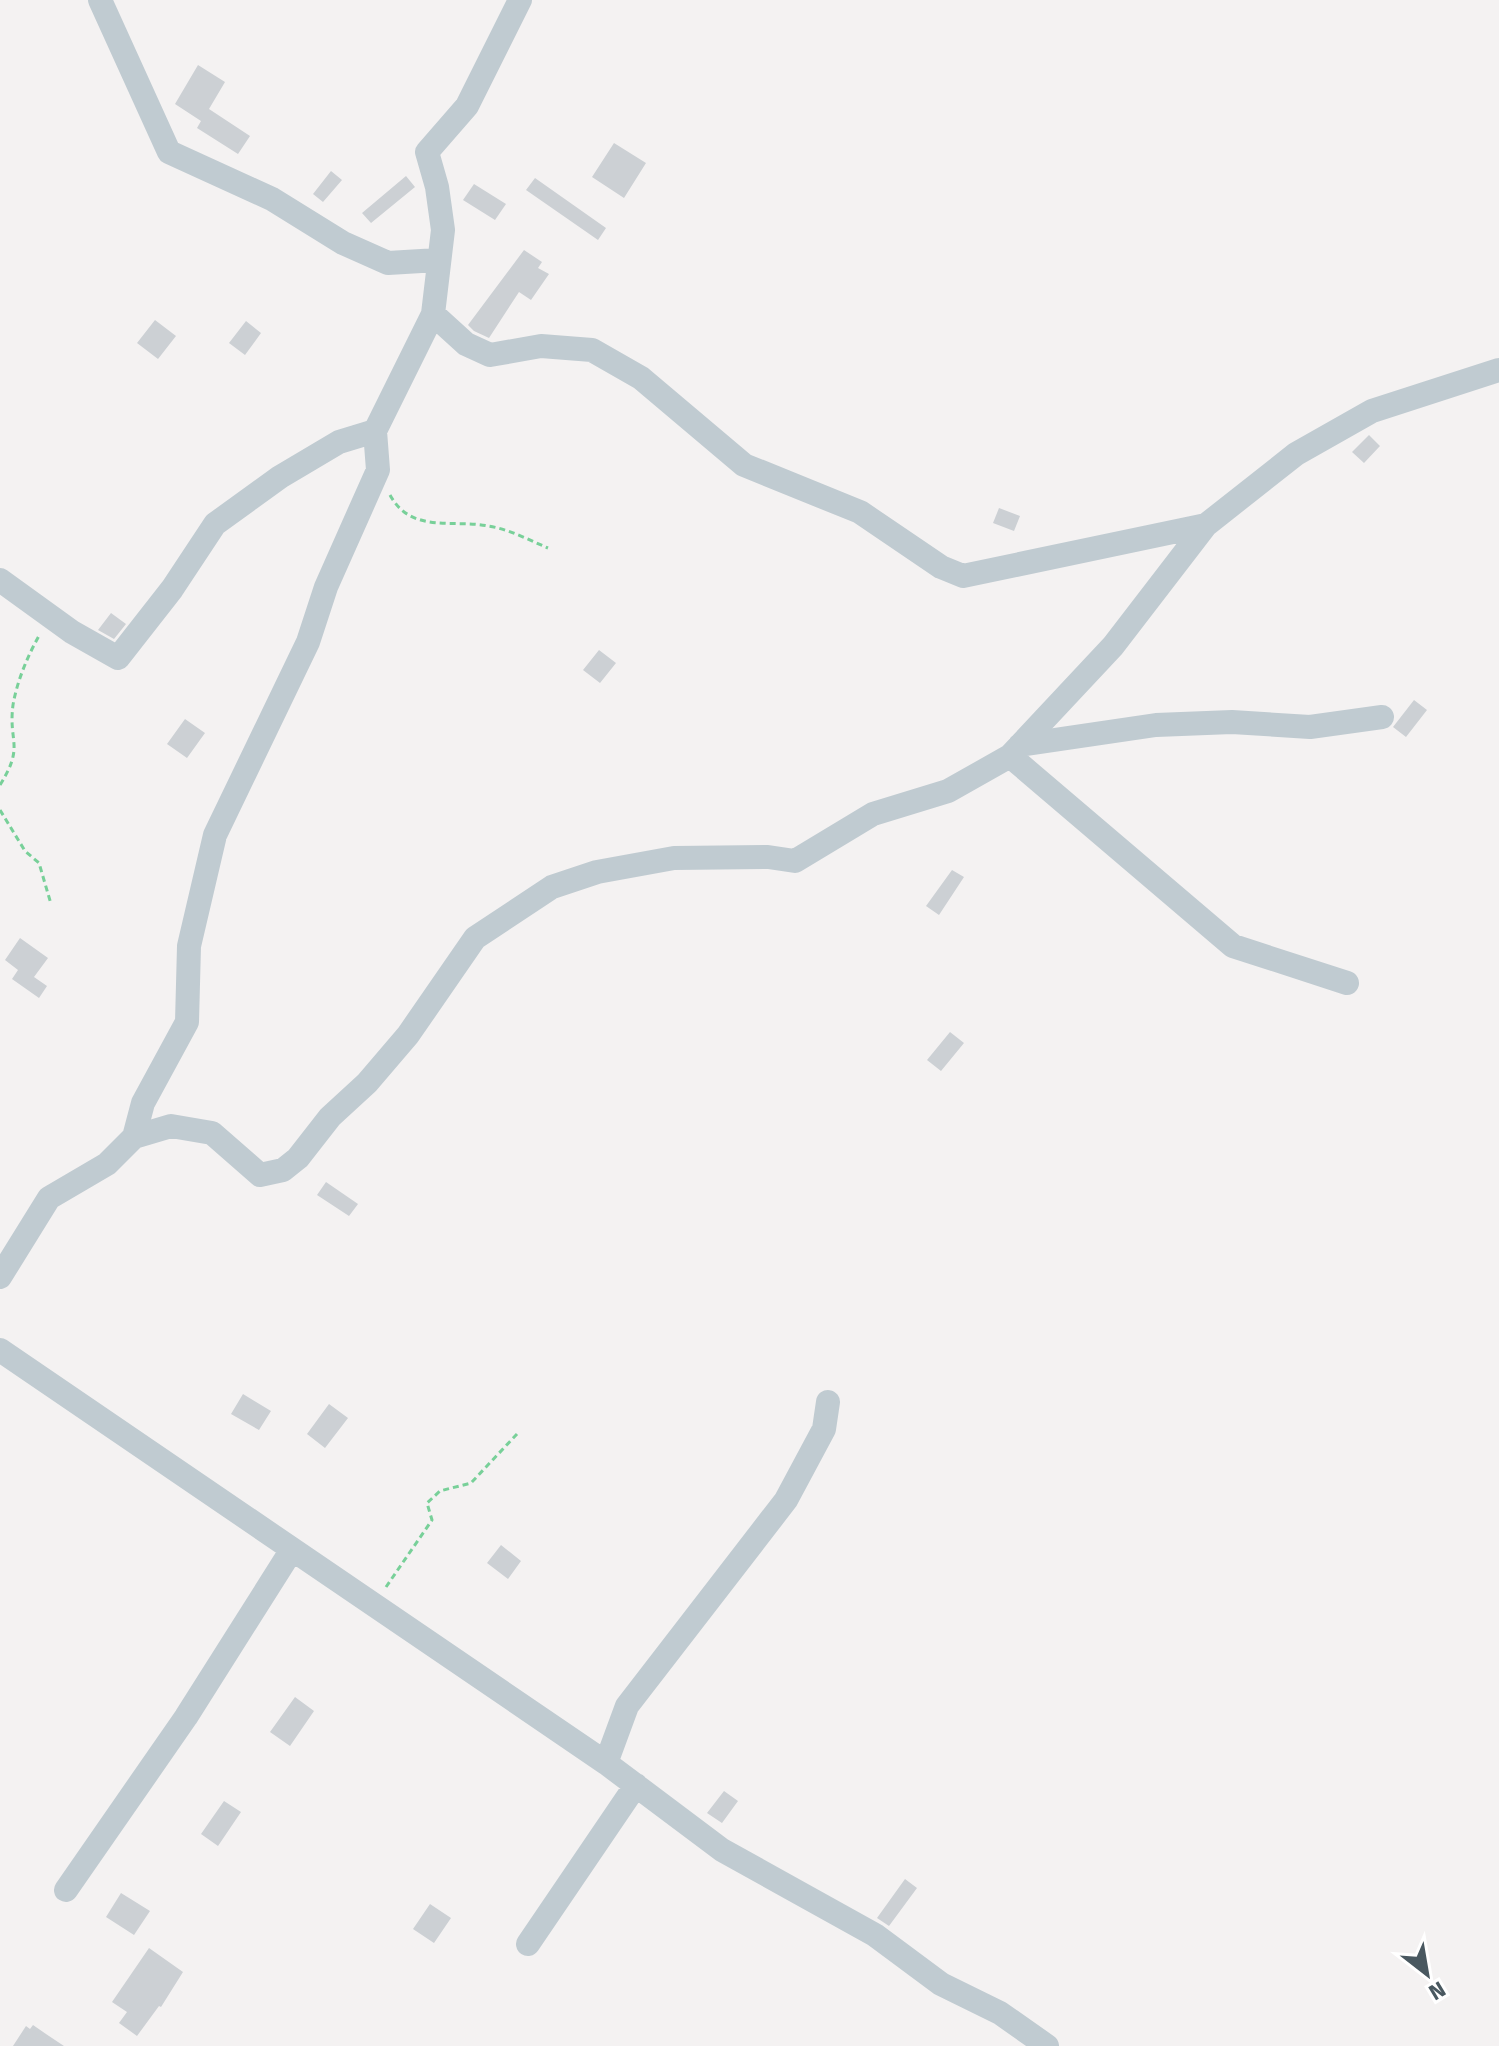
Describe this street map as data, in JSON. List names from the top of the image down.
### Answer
{
  "north": "bottom right"
}
